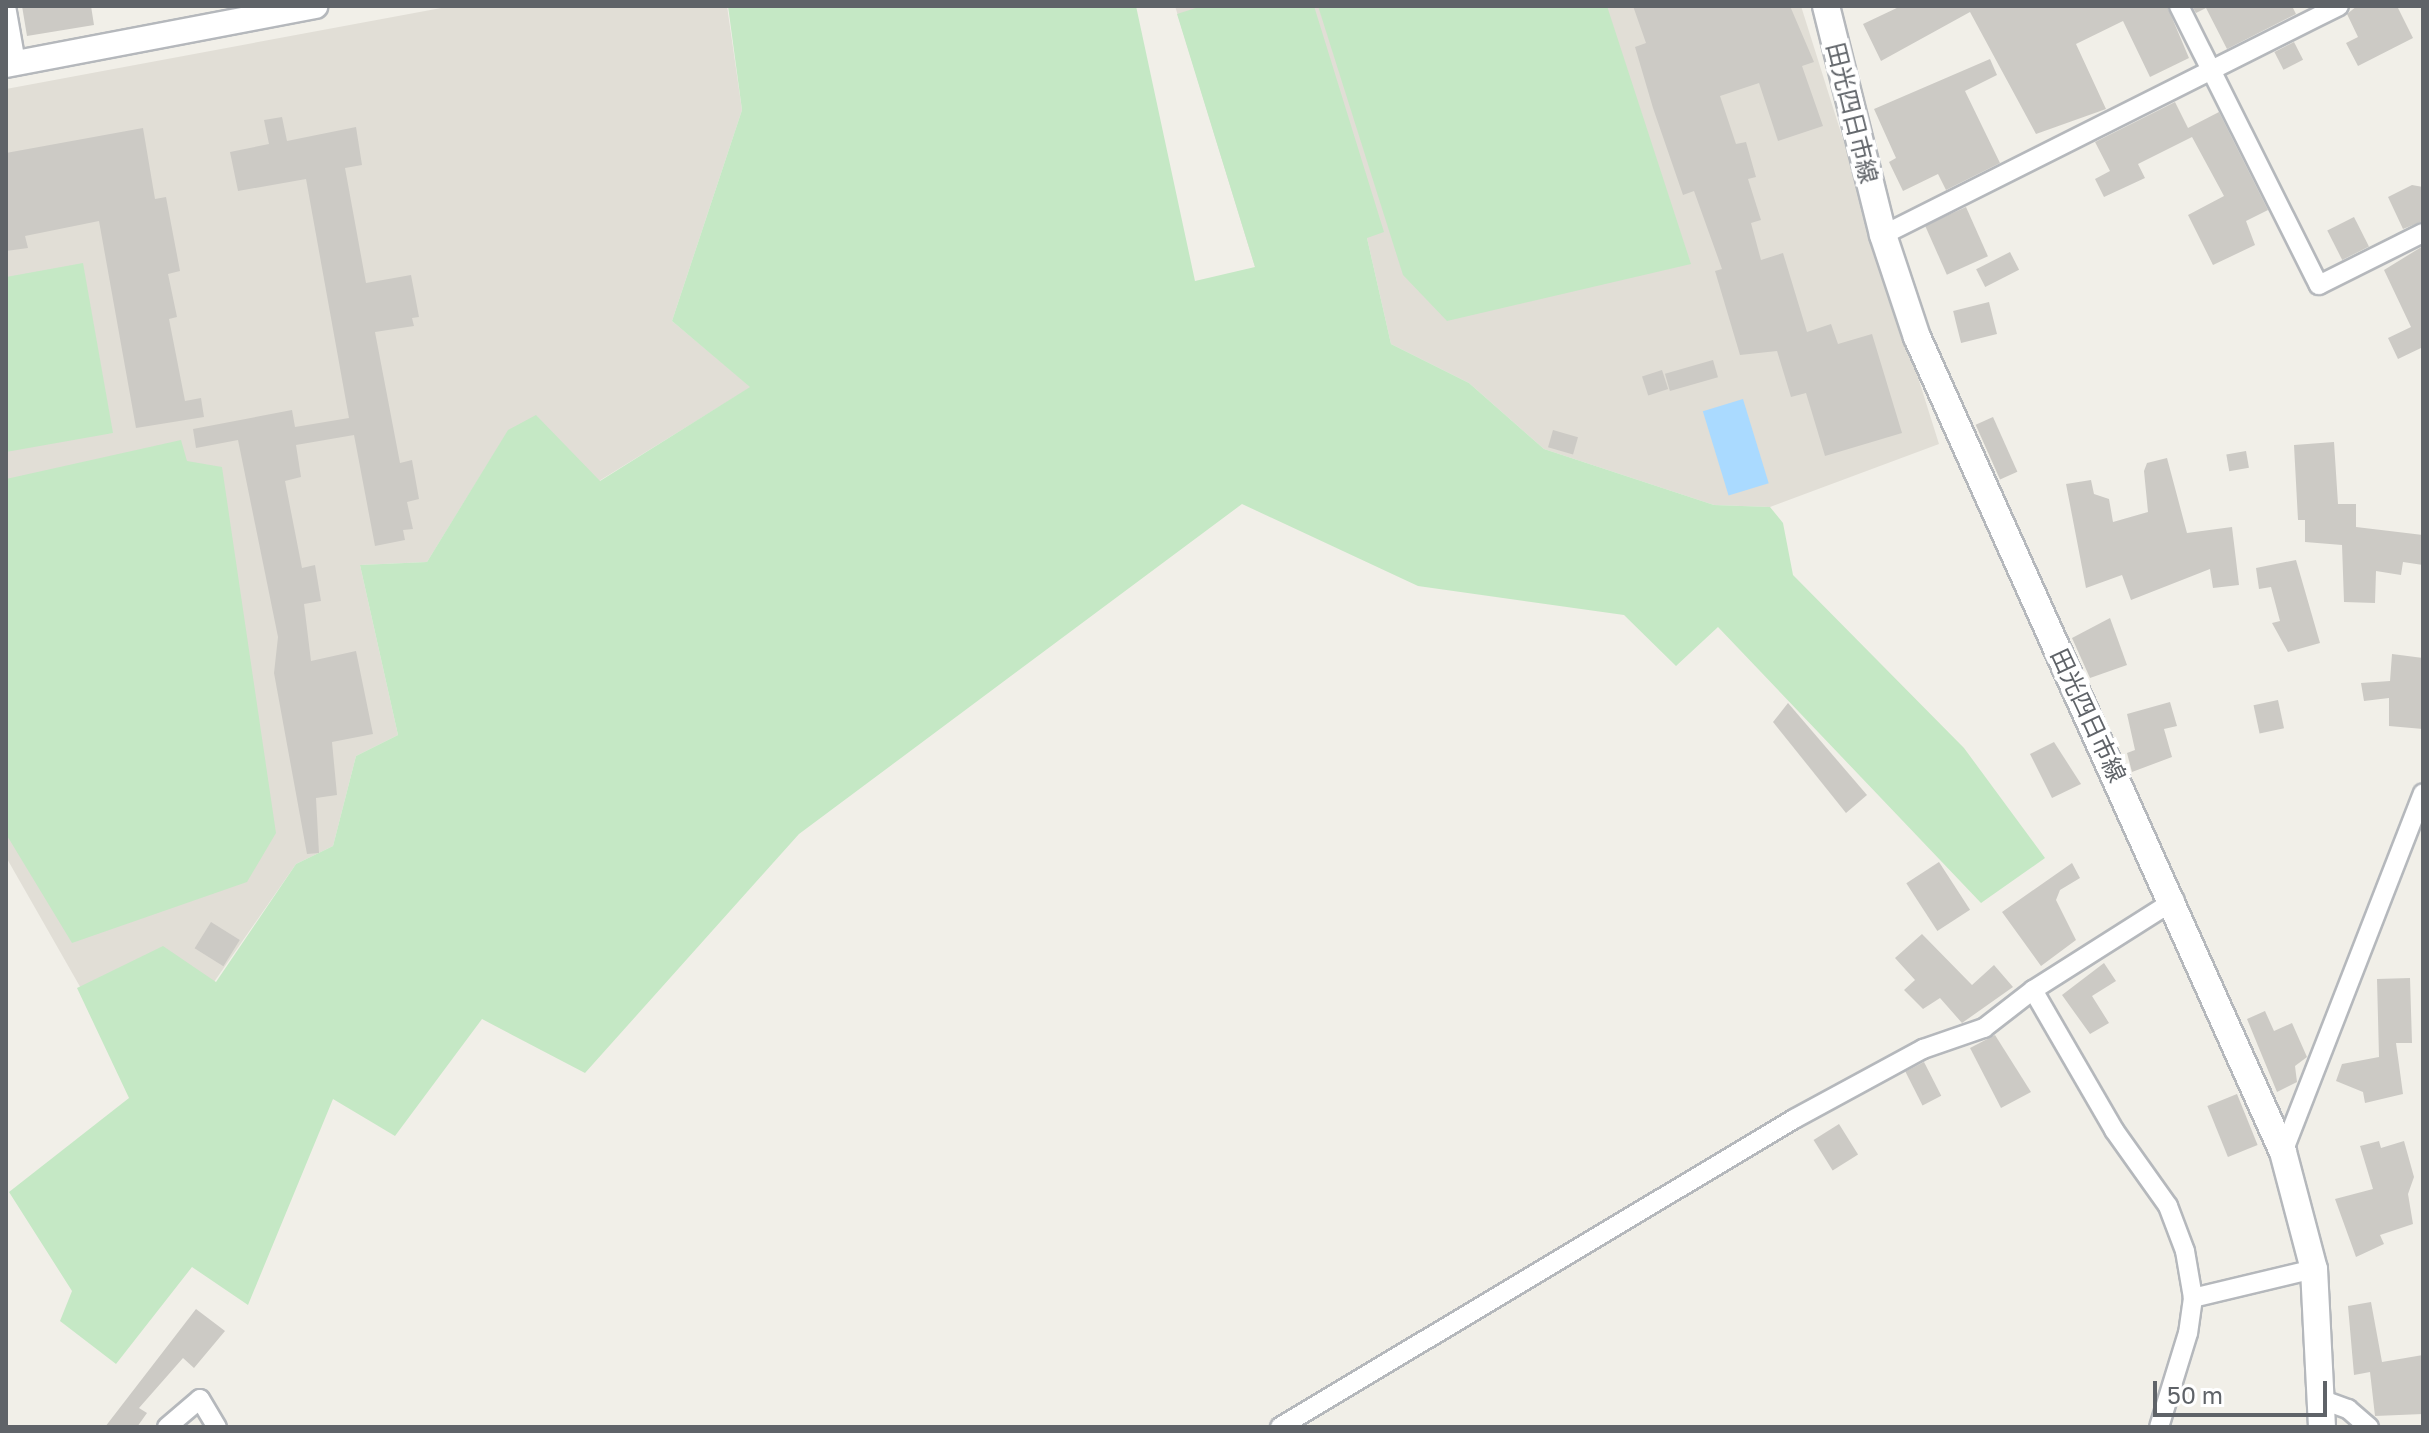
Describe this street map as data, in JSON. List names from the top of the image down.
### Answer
{
  "streets": {
    "main road": ["田光四日市線"]
  },
  "scale_bar": "50 m"
}
